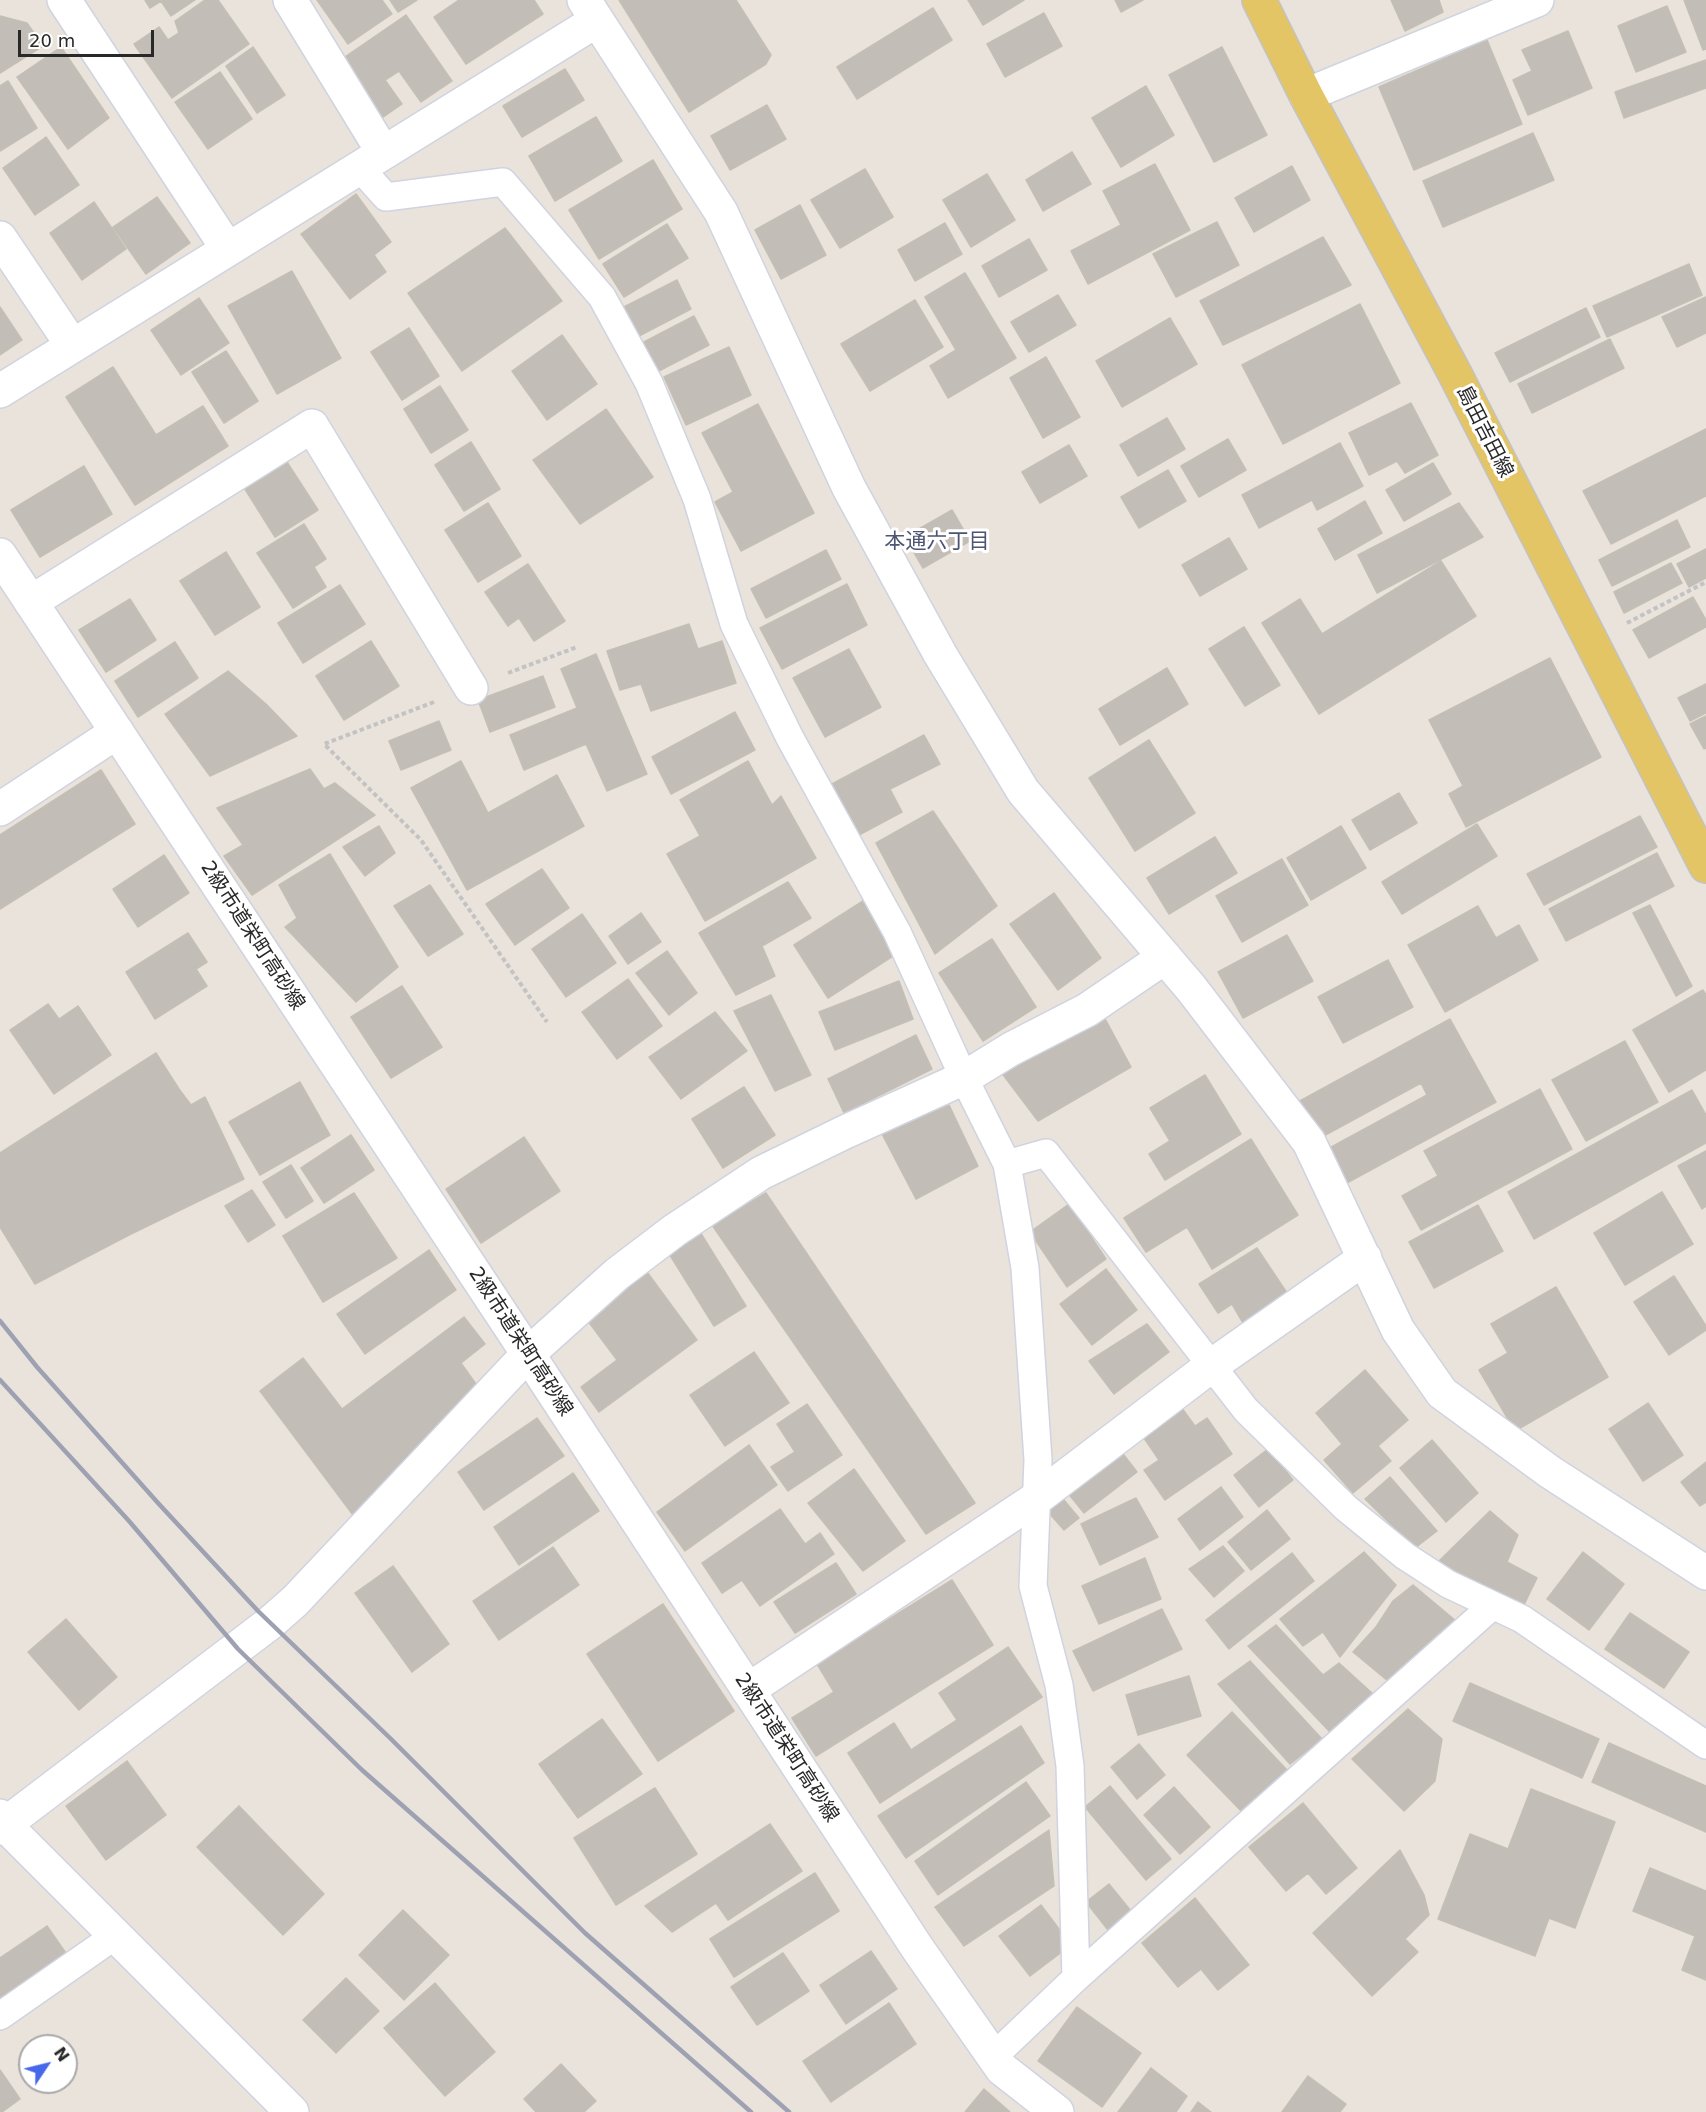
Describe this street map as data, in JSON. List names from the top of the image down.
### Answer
{
  "streets": {
    "main road": ["島田吉田線"],
    "street": ["2級市道栄町高砂線"]
  },
  "districts": ["本通六丁目"],
  "scale_bar": "20 m",
  "north": "top right"
}
